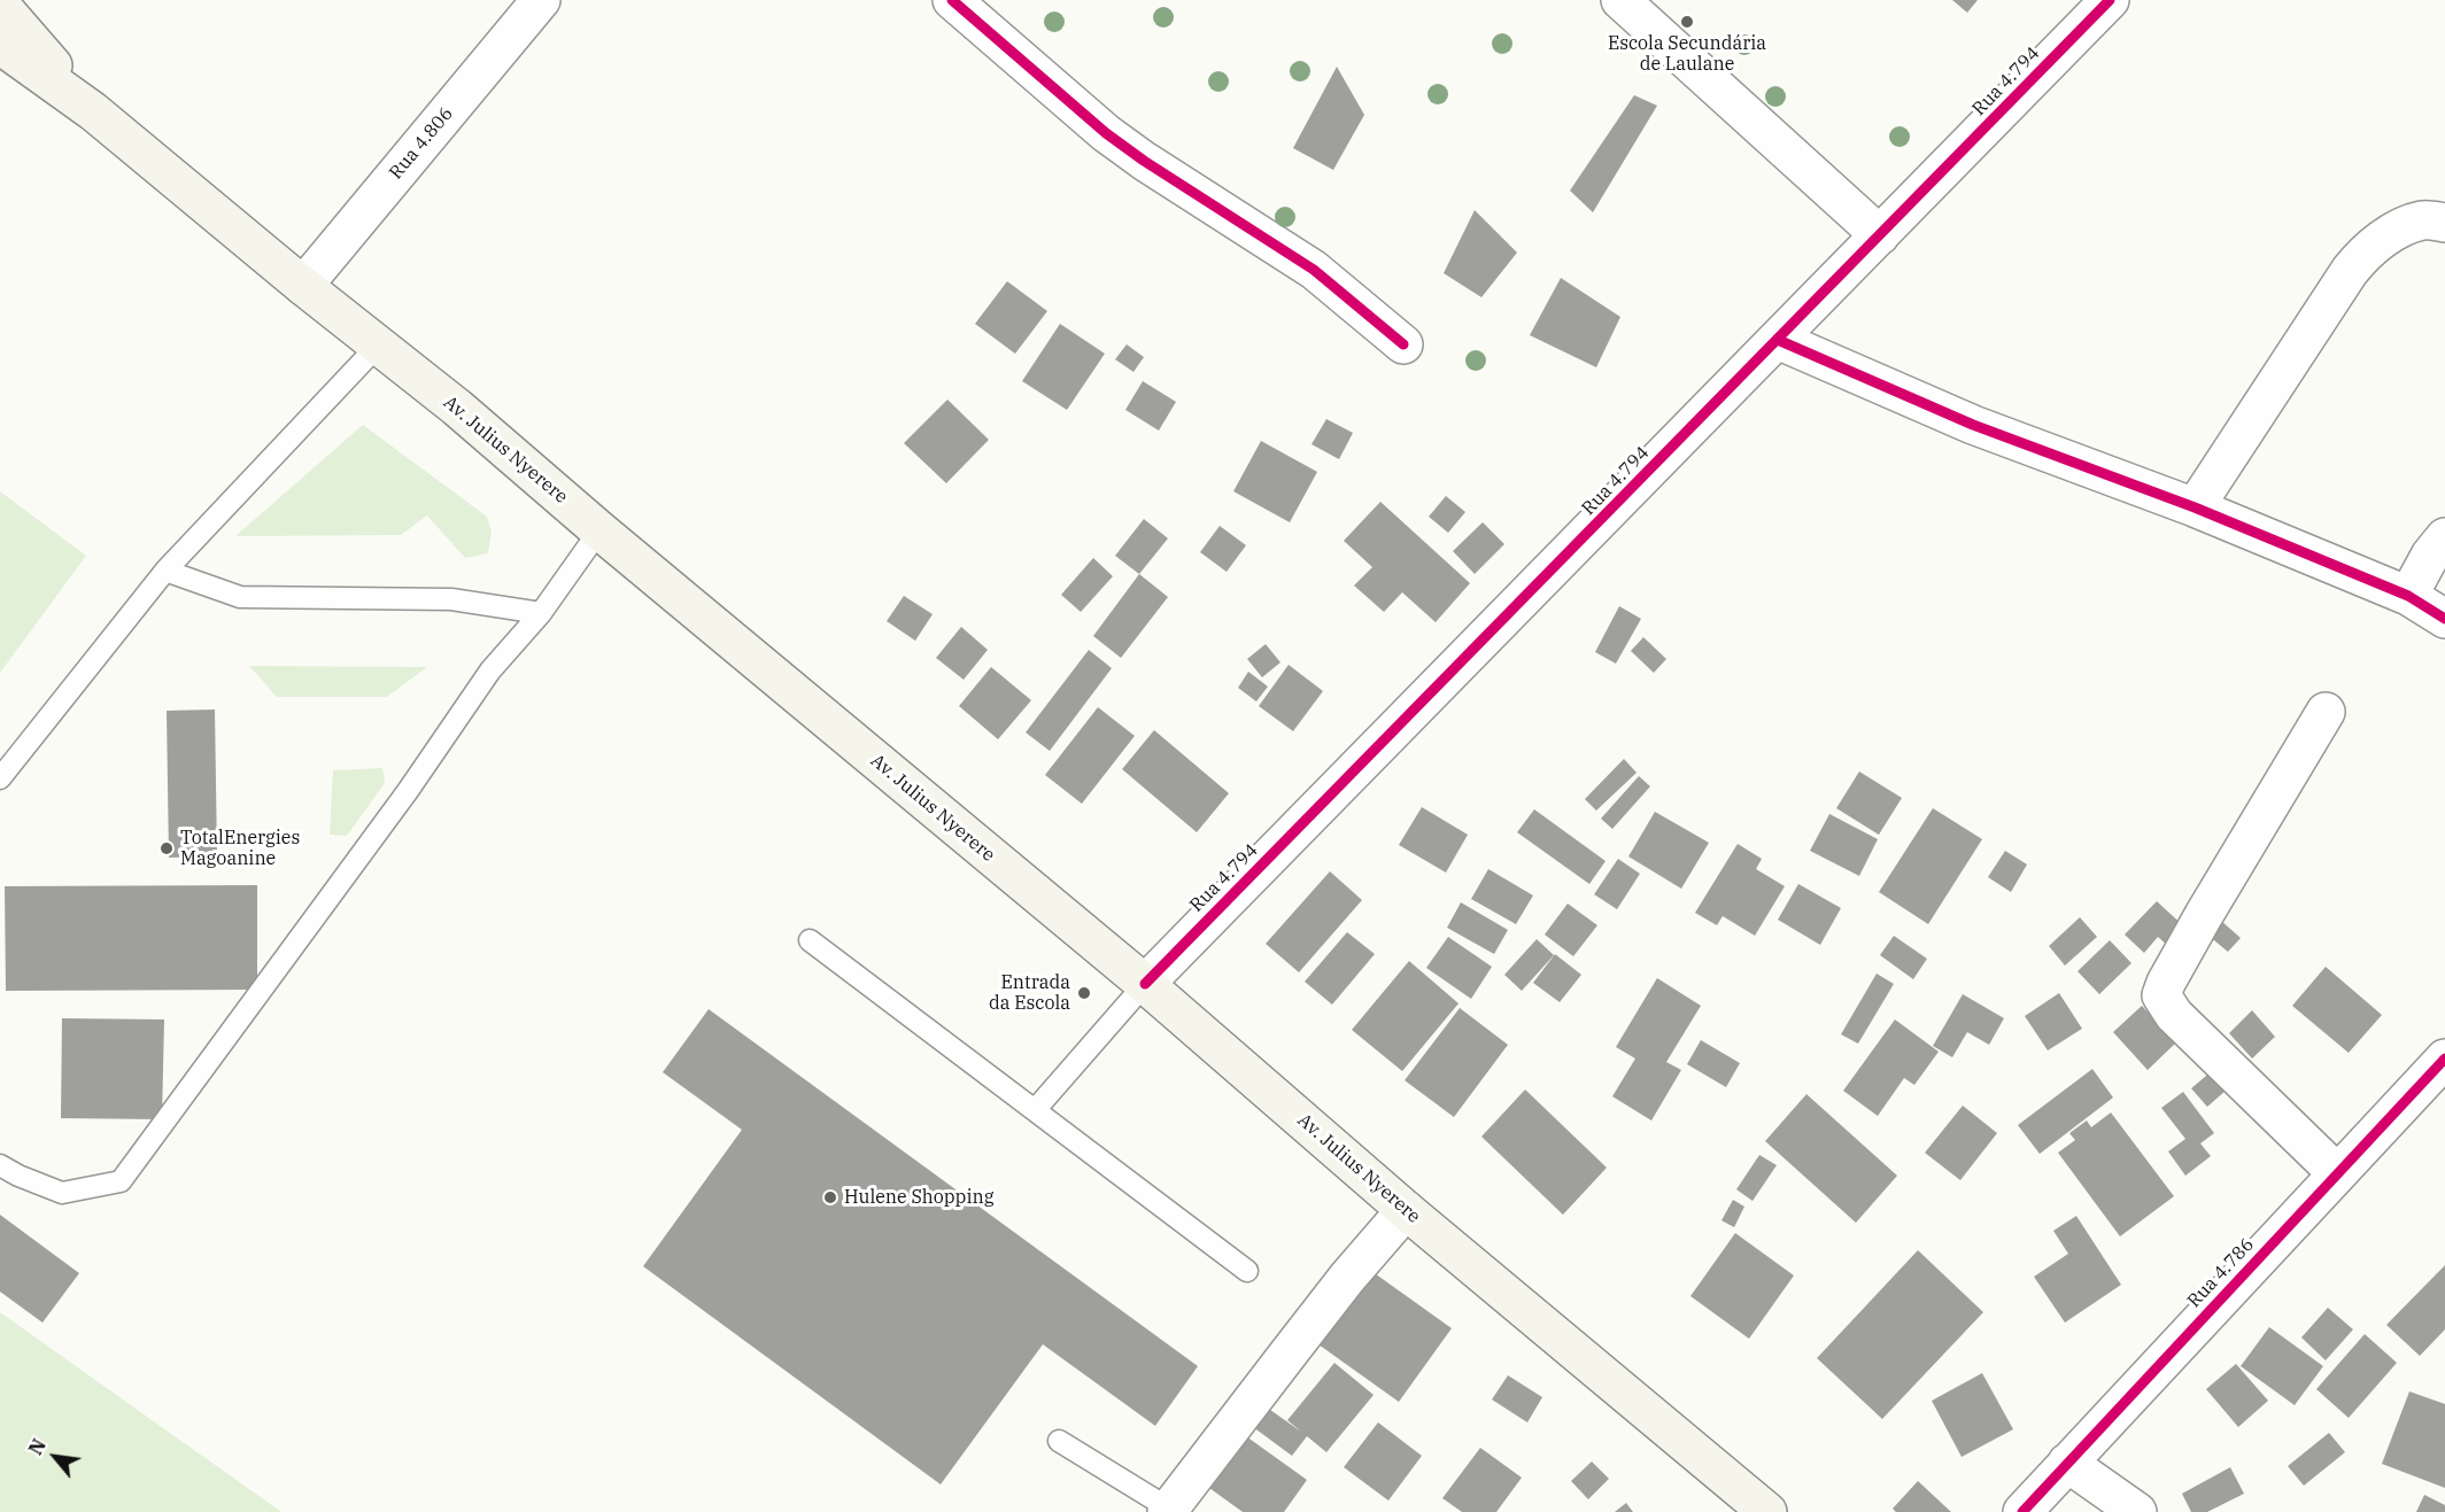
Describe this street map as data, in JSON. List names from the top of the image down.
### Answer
{
  "streets": {
    "main road": ["Av. Julius Nyerere"],
    "street": ["Rua 4.794", "Rua 4.806", "Rua 4.786"]
  },
  "crossings": [
    ["Rua 4.794", "Av. Julius Nyerere"],
    ["Rua 4.806", "Av. Julius Nyerere"]
  ],
  "places": [
    "Escola Secundária de Laulane",
    "TotalEnergies Magoanine",
    "Entrada da Escola",
    "Hulene Shopping"
  ],
  "north": "top left"
}
